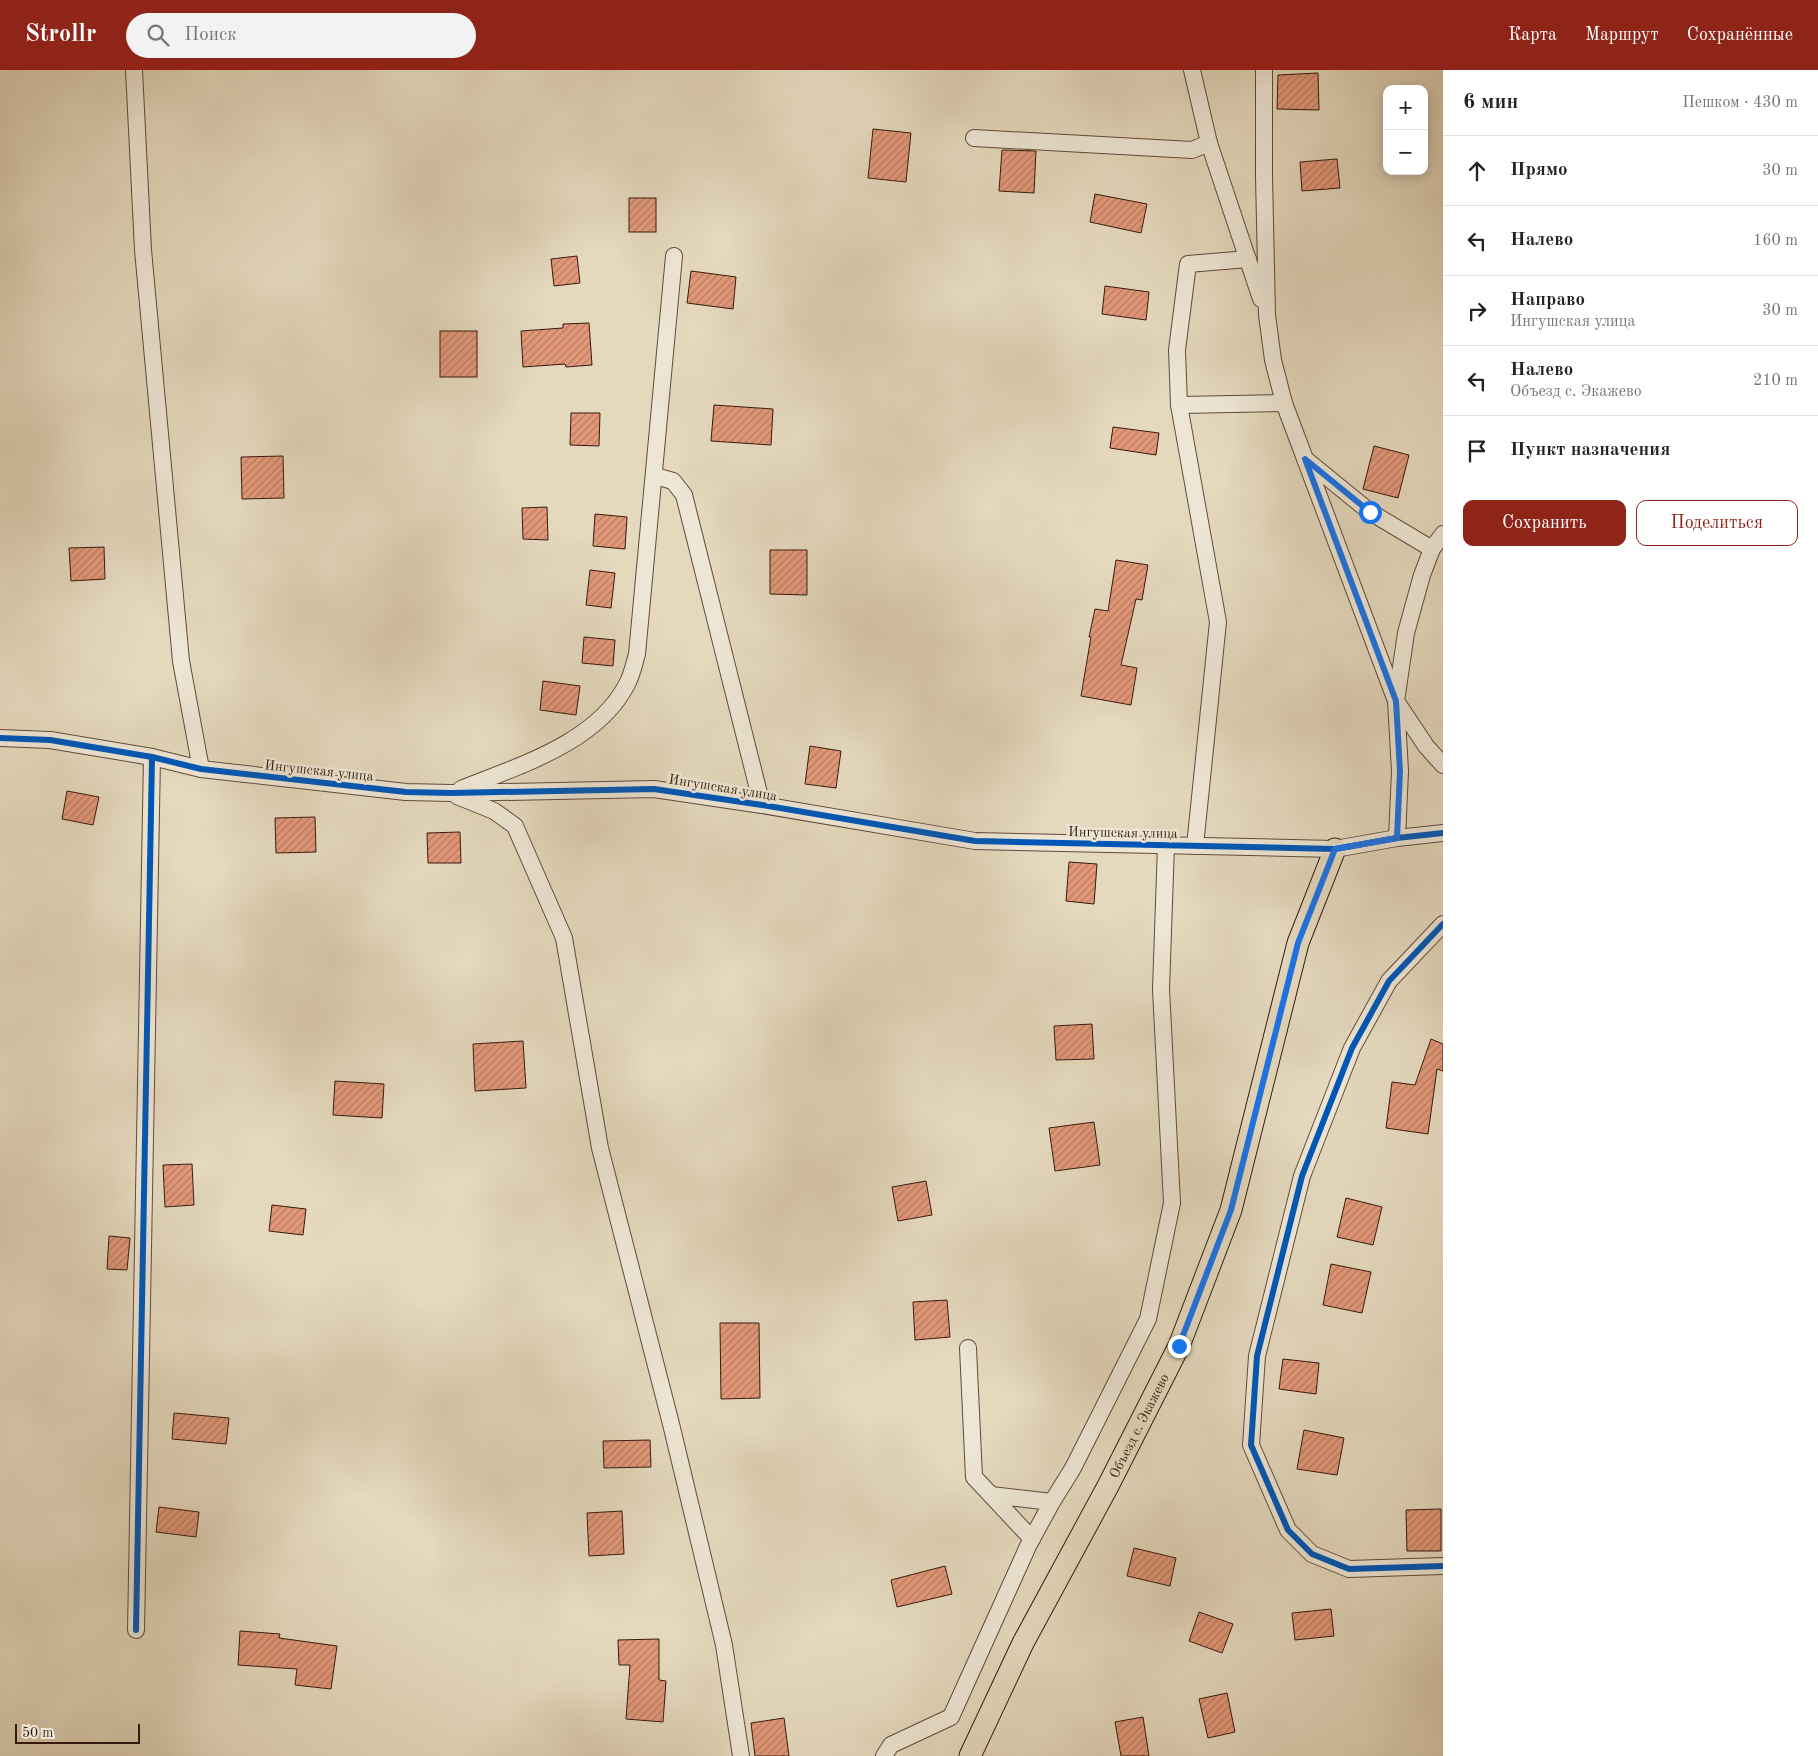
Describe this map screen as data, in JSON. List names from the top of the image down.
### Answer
{
  "streets": {
    "main road": ["Объезд с. Экажево"],
    "street": ["Ингушская улица"]
  },
  "crossings": [
    ["Ингушская улица", "Объезд с. Экажево"]
  ],
  "scale_bar": "50 m",
  "page": {
    "header": "Strollr",
    "search": "Поиск",
    "nav": ["Карта", "Маршрут", "Сохранённые"],
    "heading": ["6 мин", "Пешком · 430 m"],
    "map_buttons": ["+", "−"],
    "list": [
      ["Прямо", "30 m"],
      ["Налево", "160 m"],
      ["Направо", "Ингушская улица", "30 m"],
      ["Налево", "Объезд с. Экажево", "210 m"],
      "Пункт назначения"
    ],
    "buttons": ["Сохранить", "Поделиться"],
    "scale": "50 m"
  }
}
